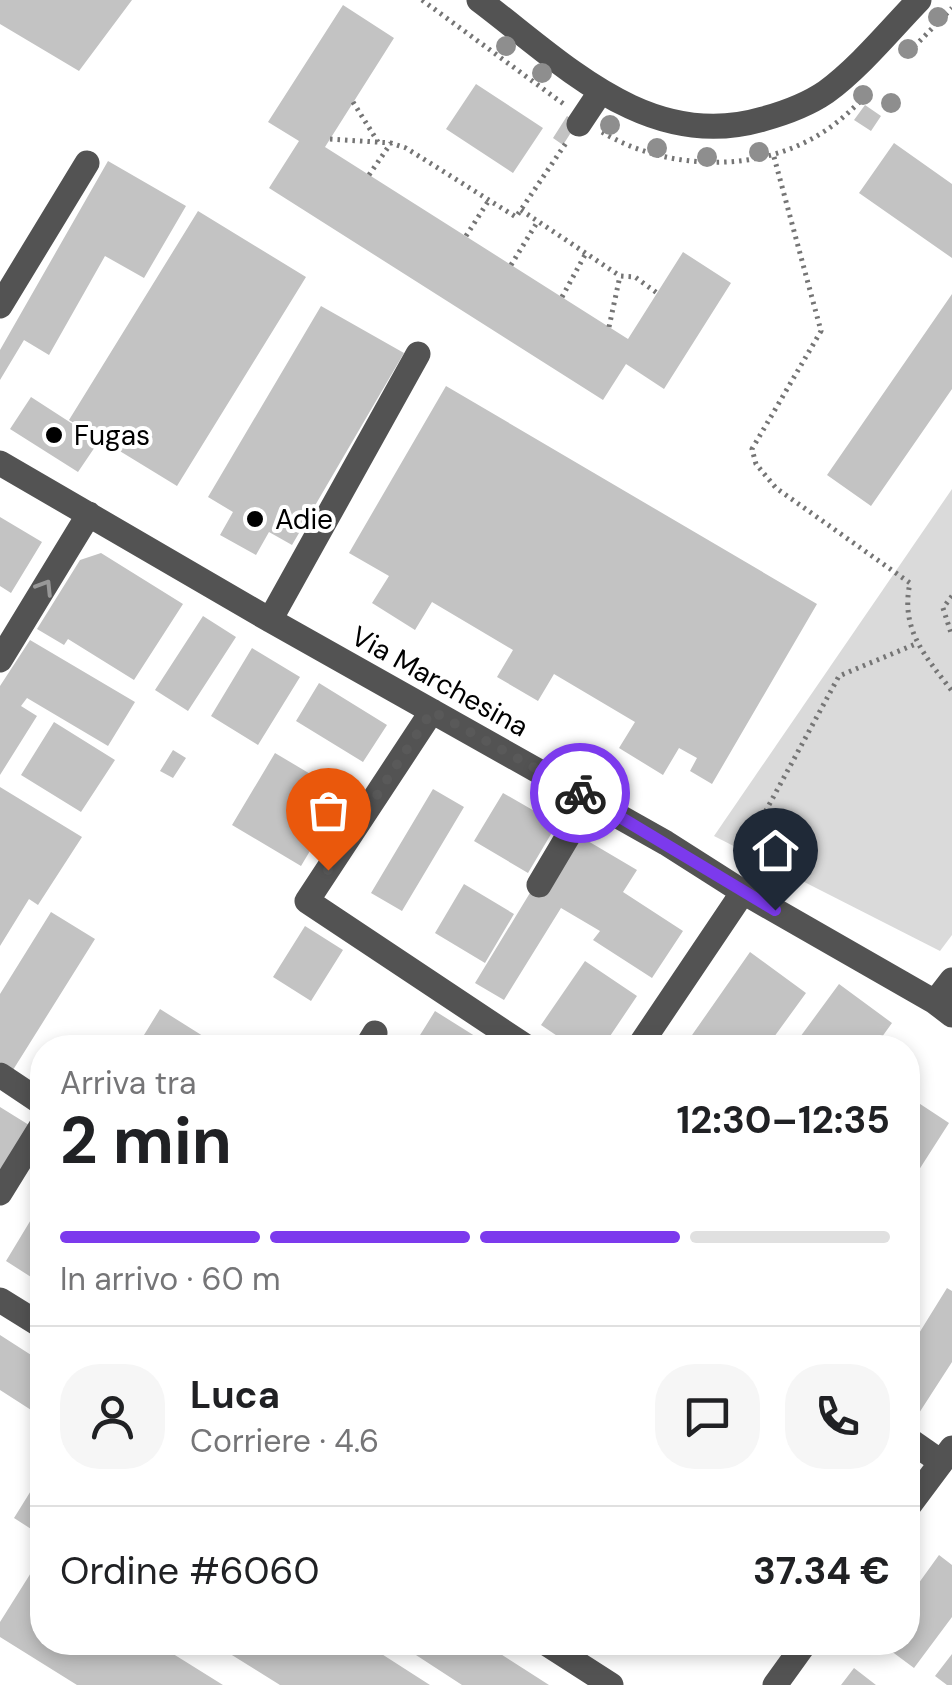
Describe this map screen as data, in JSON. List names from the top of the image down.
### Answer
{
  "streets": {
    "street": ["Via Marchesina"]
  },
  "places": ["Fugas", "Adie"],
  "page": {
    "heading": ["2 min", "Arriva tra", "12:30–12:35"],
    "panel": [
      "Luca",
      "Corriere · 4.6",
      "Ordine #6060",
      "37.34 €"
    ],
    "bar": "In arrivo · 60 m"
  }
}
